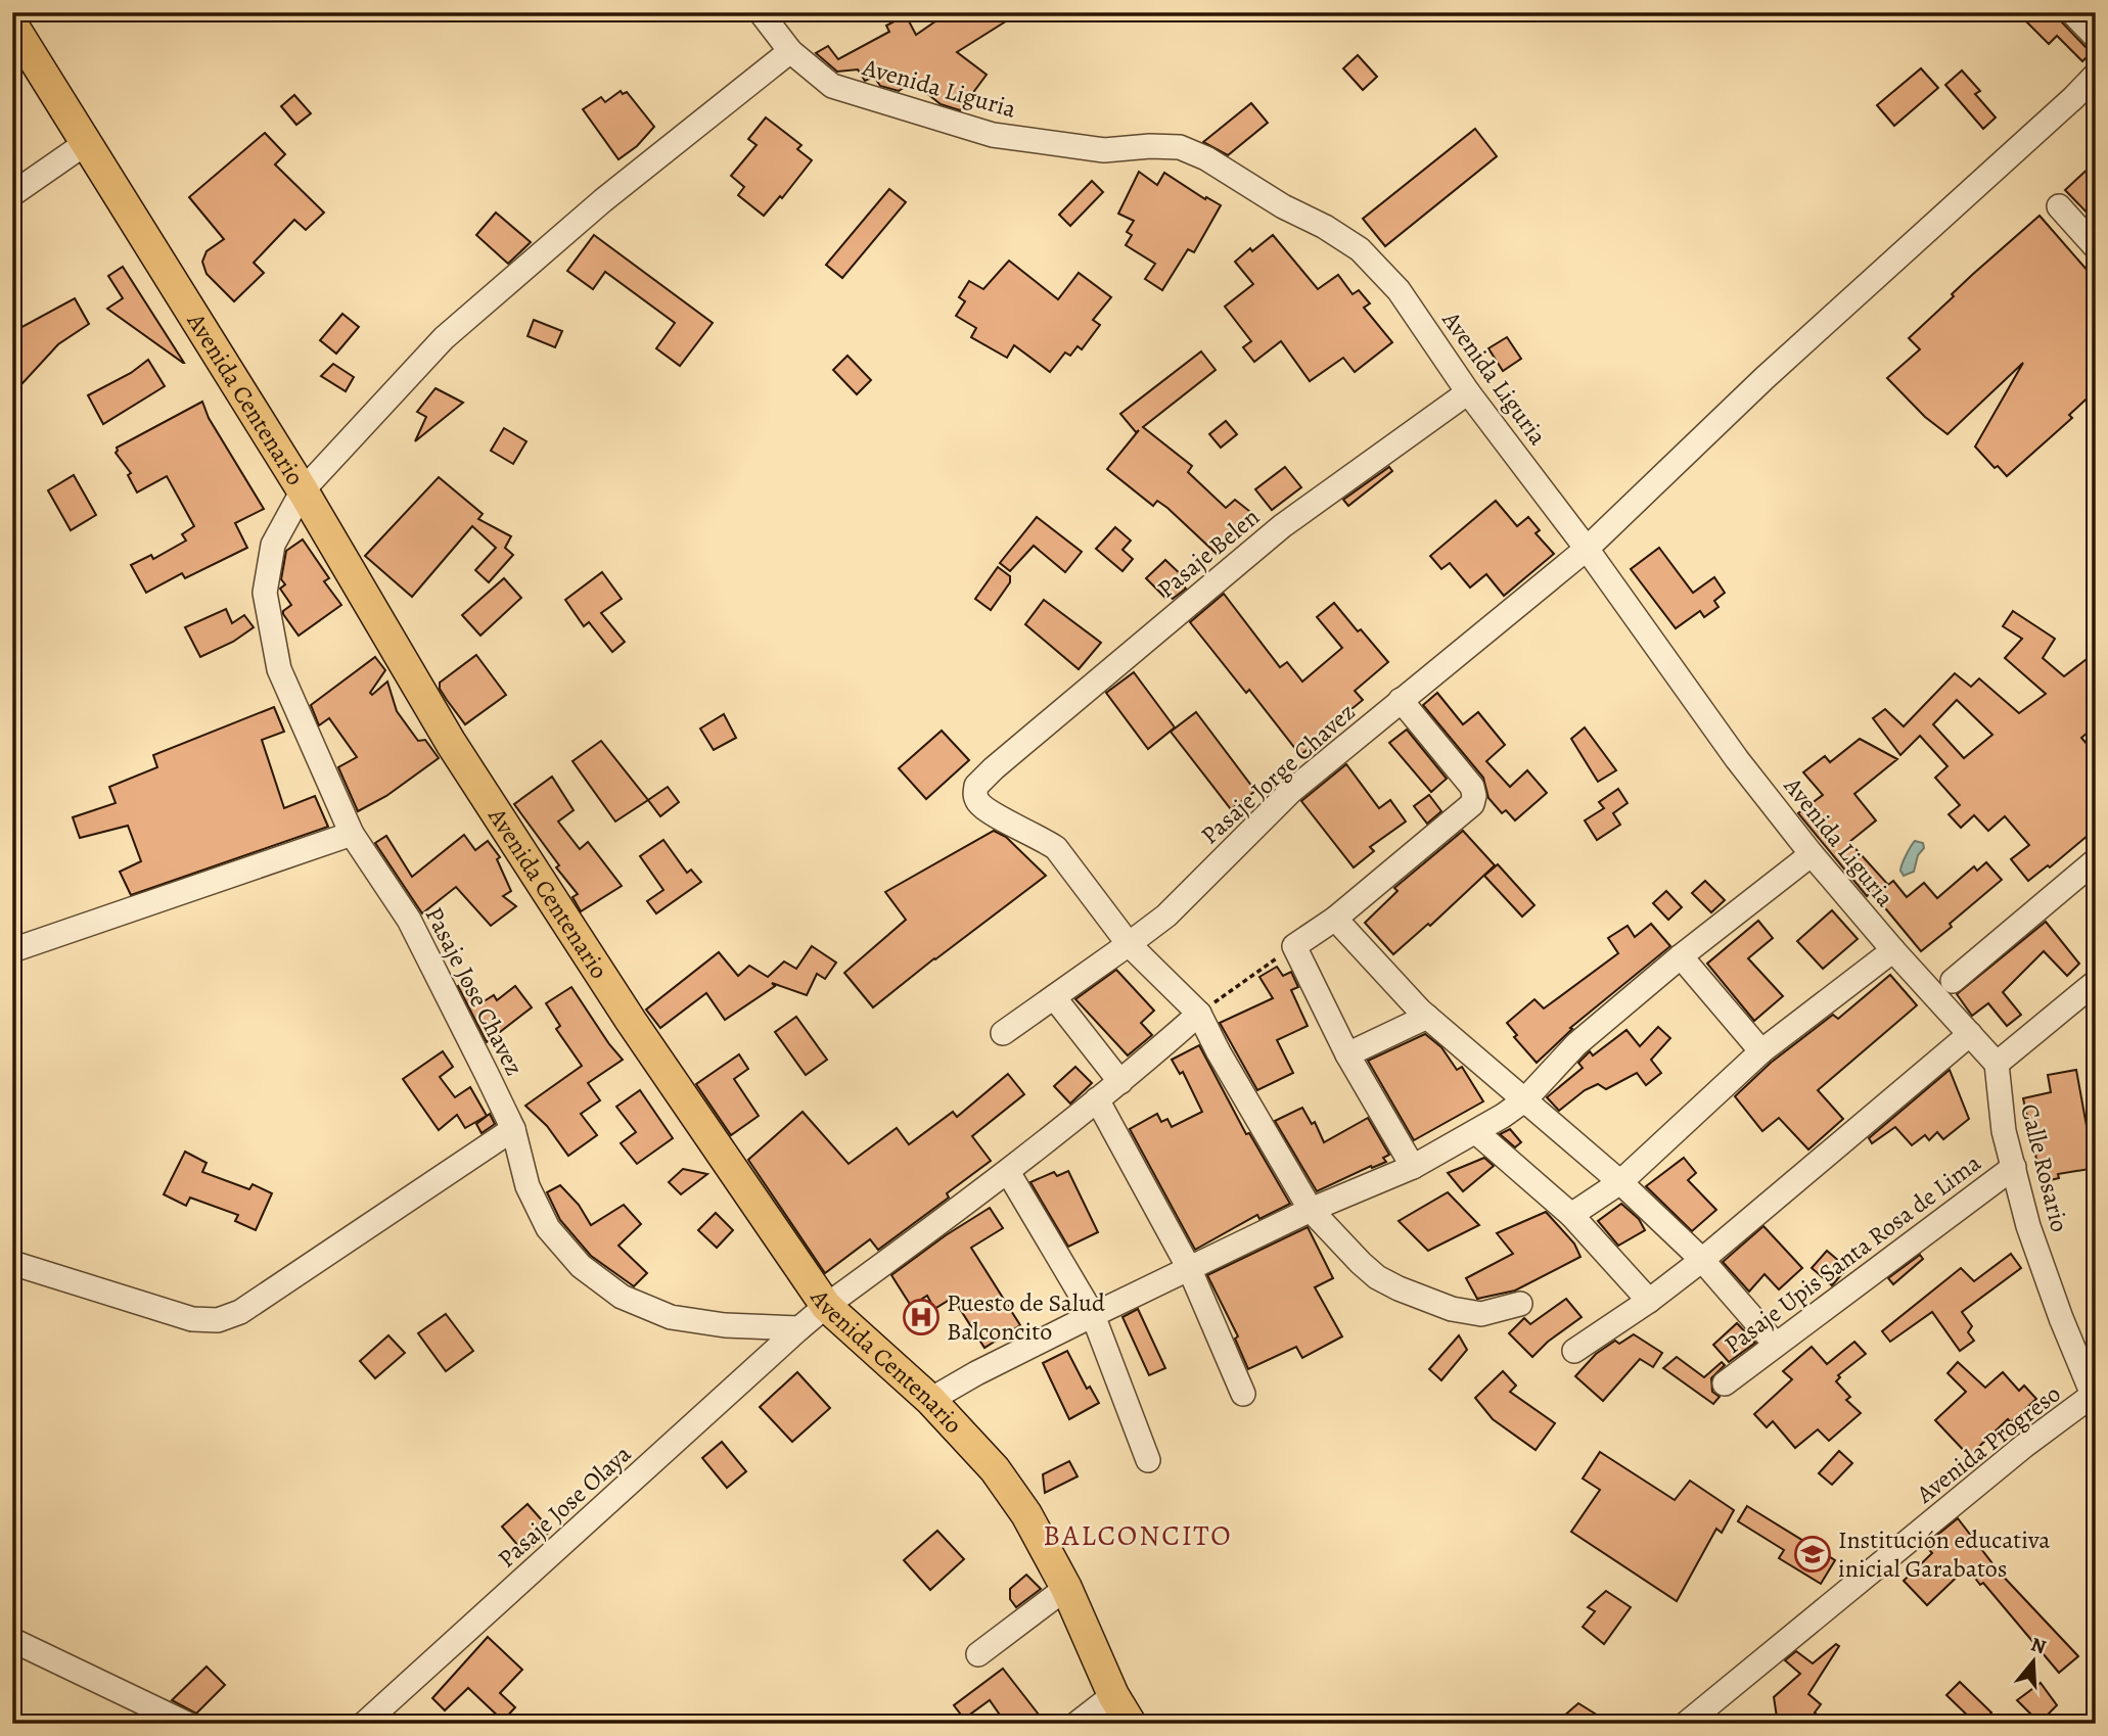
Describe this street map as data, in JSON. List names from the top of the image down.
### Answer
{
  "streets": {
    "main road": ["Avenida Centenario"],
    "street": [
      "Avenida Liguria",
      "Pasaje Belen",
      "Pasaje Jorge Chavez",
      "Pasaje Jose Chavez",
      "Calle Rosario",
      "Pasaje Upis Santa Rosa de Lima",
      "Avenida Progreso",
      "Pasaje Jose Olaya"
    ]
  },
  "crossings": [
    ["Avenida Liguria", "Pasaje Belen"],
    ["Avenida Liguria", "Pasaje Jorge Chavez"],
    ["Avenida Liguria", "Pasaje Jose Chavez"],
    ["Avenida Liguria", "Calle Rosario"],
    ["Avenida Centenario", "Pasaje Jose Chavez"],
    ["Pasaje Belen", "Pasaje Jorge Chavez"],
    ["Pasaje Jose Chavez", "Pasaje Jose Olaya"],
    ["Calle Rosario", "Pasaje Upis Santa Rosa de Lima"],
    ["Calle Rosario", "Avenida Progreso"]
  ],
  "districts": ["BALCONCITO"],
  "places": {
    "hospital": ["Puesto de Salud Balconcito"],
    "school or university": ["Institución educativa inicial Garabatos"]
  },
  "north": "top"
}
